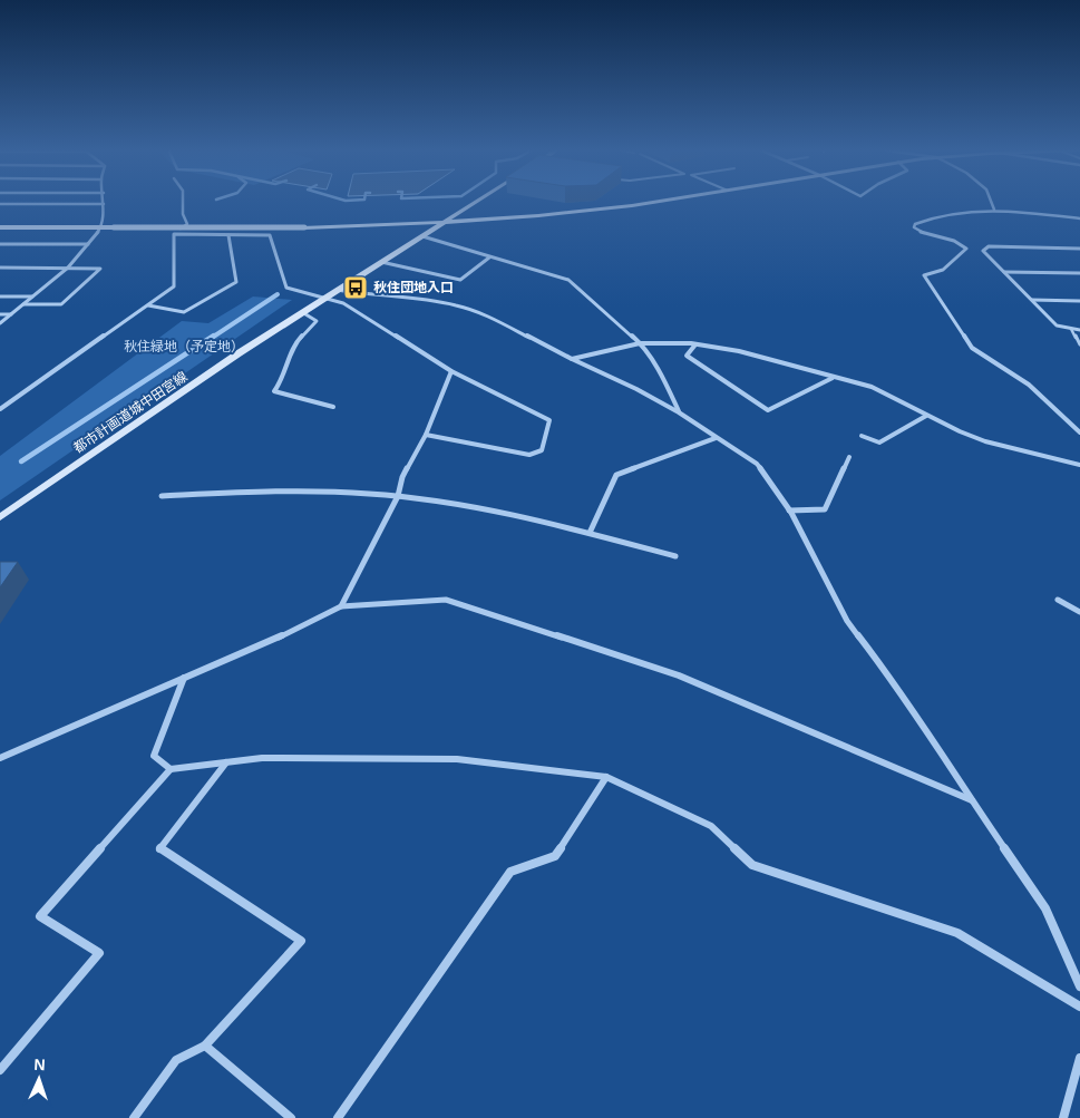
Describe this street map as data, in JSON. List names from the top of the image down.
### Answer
{
  "streets": {
    "street": ["都市計画道城中田宮線"]
  },
  "parks": ["秋住緑地（予定地）"],
  "places": {
    "bus stop": ["秋住団地入口"]
  },
  "north": "top"
}
